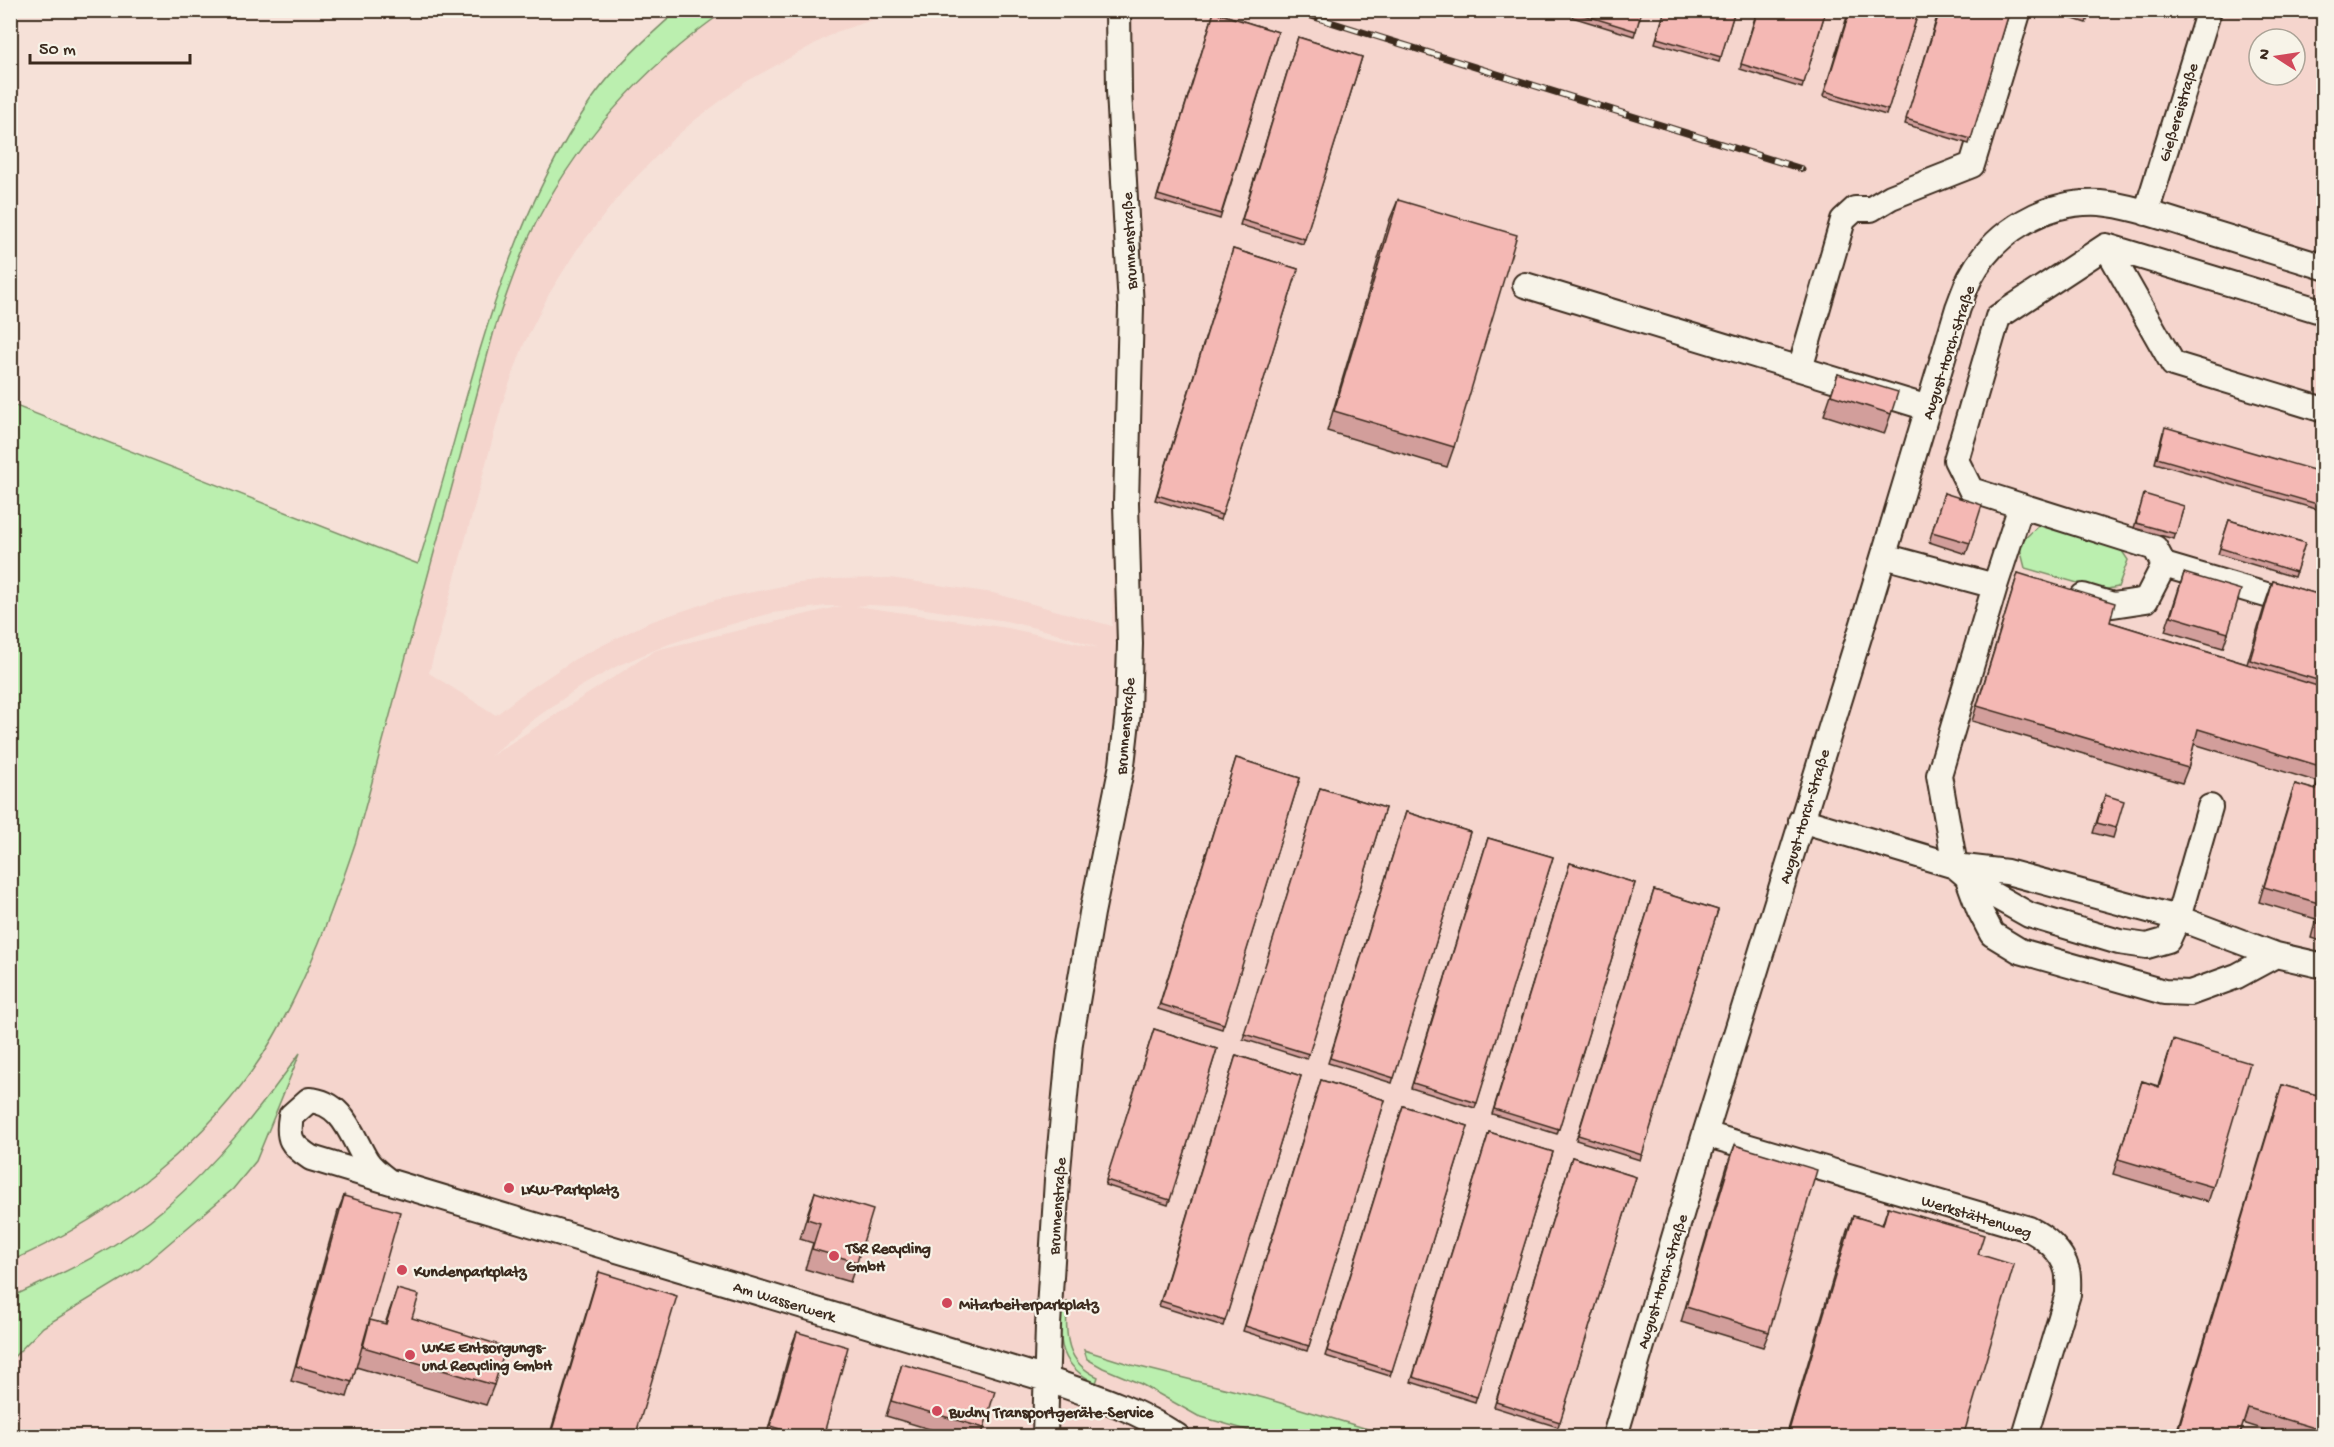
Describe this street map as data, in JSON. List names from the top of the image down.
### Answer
{
  "streets": {
    "street": [
      "Gießereistraße",
      "Brunnenstraße",
      "August-Horch-Straße",
      "Werkstättenweg",
      "Am Wasserwerk"
    ]
  },
  "crossings": [
    ["Gießereistraße", "August-Horch-Straße"],
    ["Brunnenstraße", "Am Wasserwerk"],
    ["August-Horch-Straße", "Werkstättenweg"]
  ],
  "places": [
    "LKW-Parkplatz",
    "TSR Recycling GmbH",
    "Kundenparkplatz",
    "Mitarbeiterparkplatz",
    "WKE Entsorgungs- und Recycling GmbH",
    "Budny Transportgeräte-Service"
  ],
  "scale_bar": "50 m",
  "north": "left"
}
